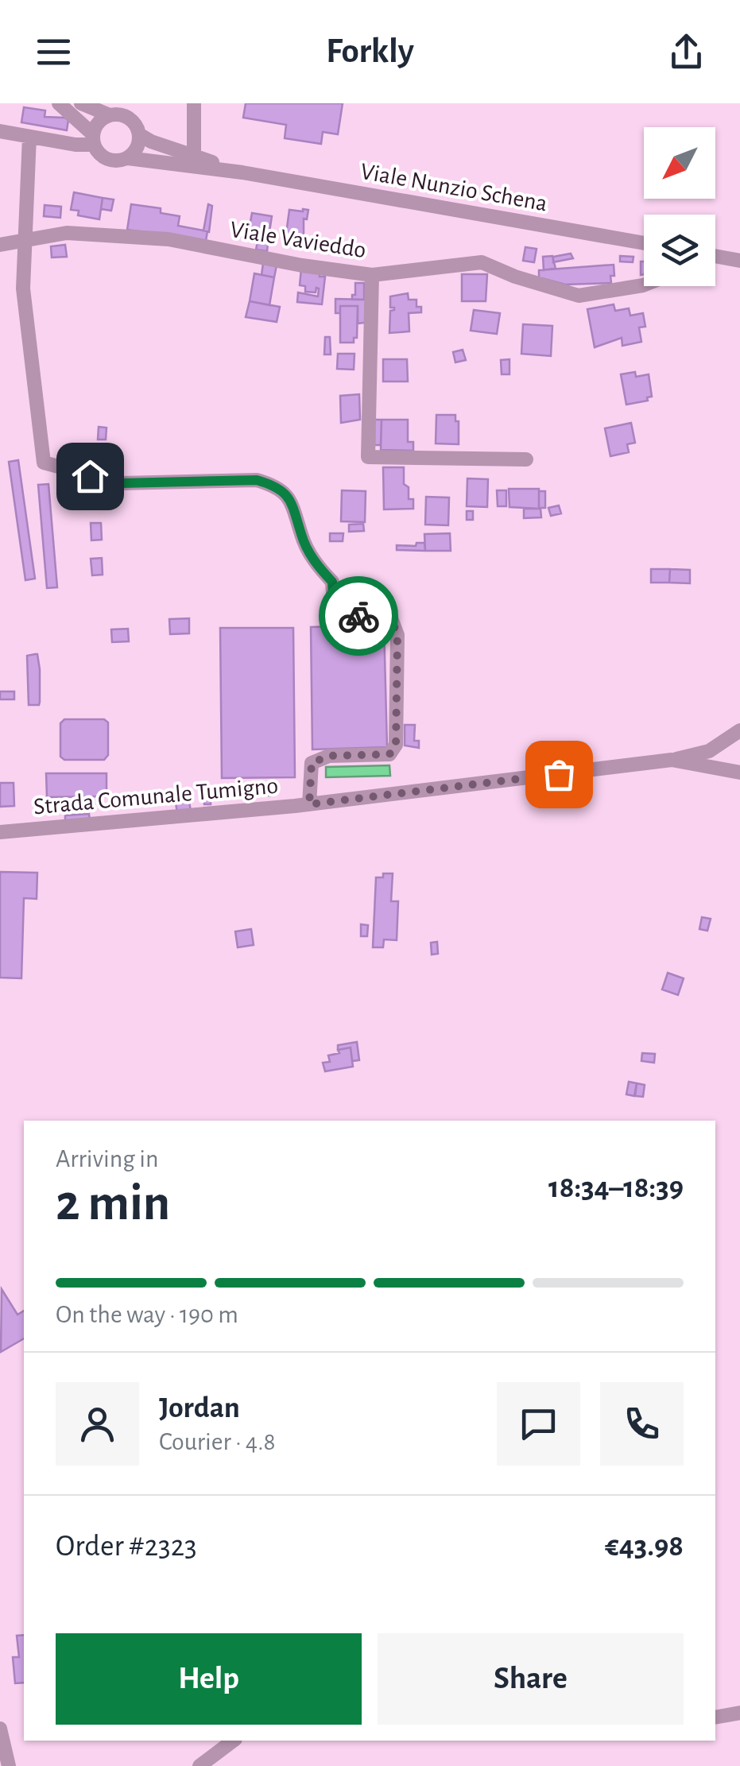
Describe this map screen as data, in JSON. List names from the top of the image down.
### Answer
{
  "streets": {
    "street": ["Viale Nunzio Schena", "Viale Vavieddo", "Strada Comunale Tumigno"]
  },
  "north": "bottom left",
  "page": {
    "header": "Forkly",
    "heading": ["2 min", "Arriving in", "18:34–18:39"],
    "panel": [
      "Jordan",
      "Courier · 4.8",
      "Order #2323",
      "€43.98"
    ],
    "bar": "On the way · 190 m",
    "buttons": ["Help", "Share"]
  }
}
